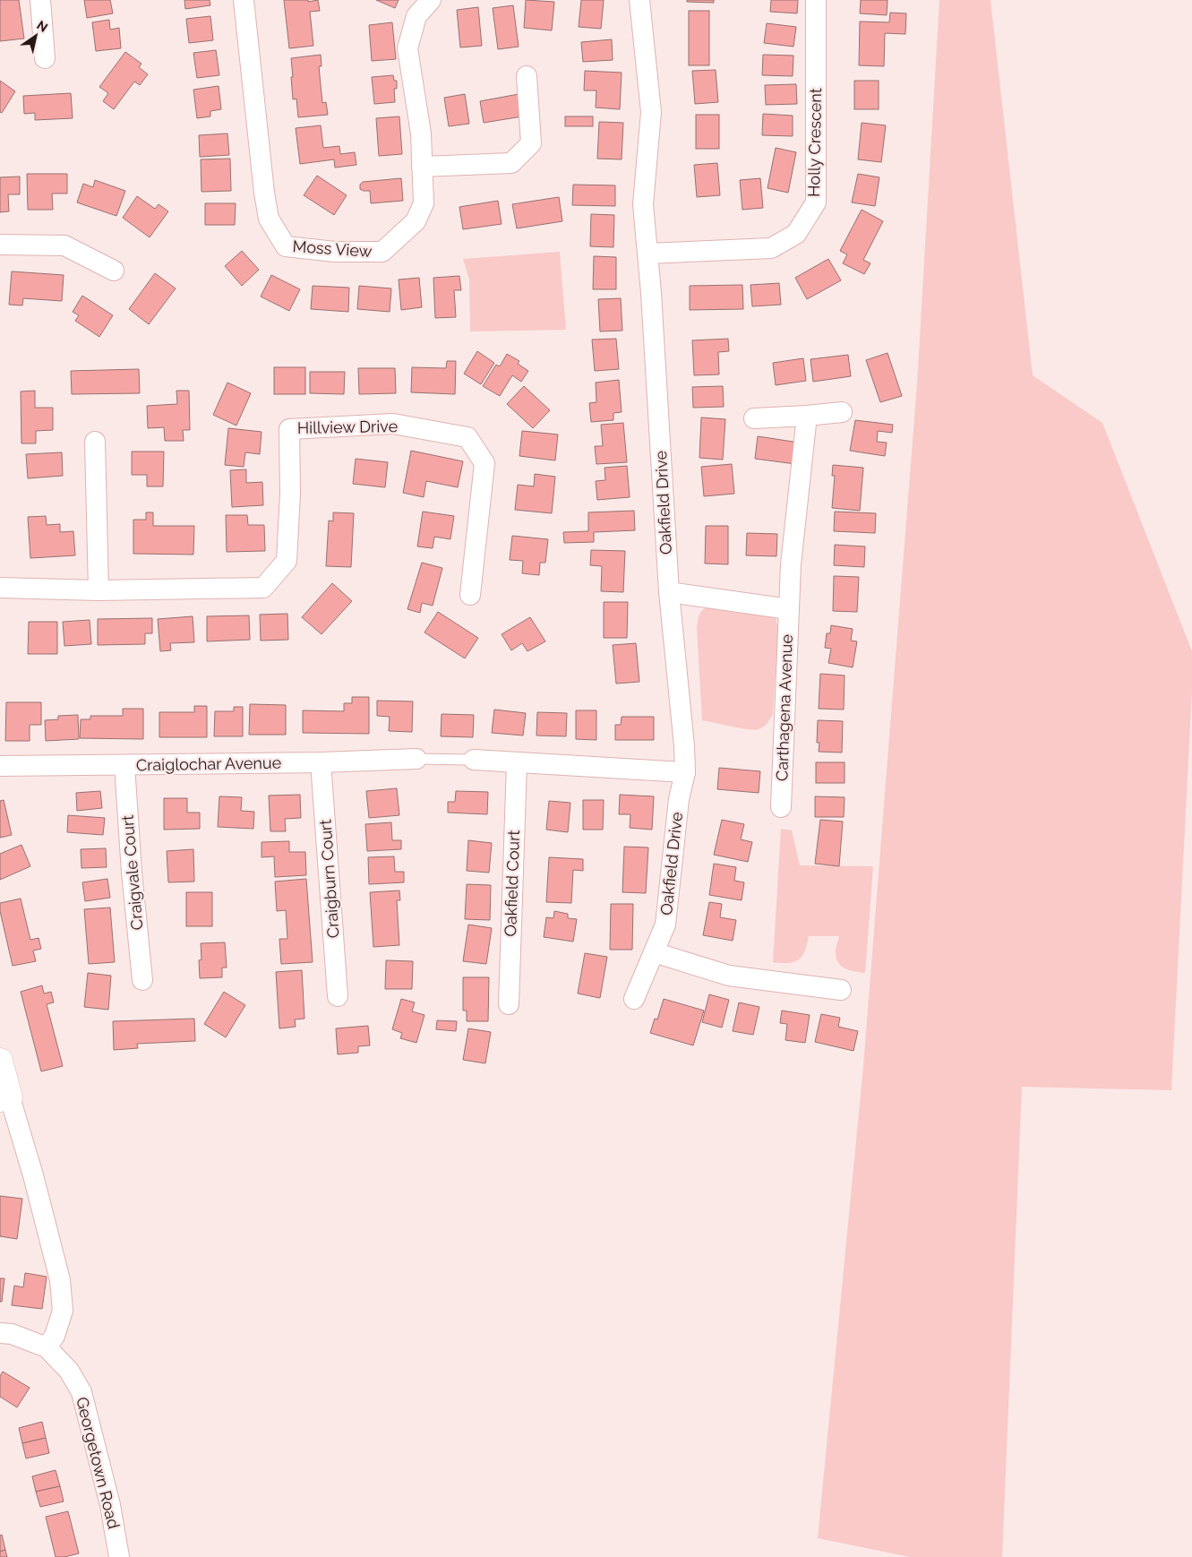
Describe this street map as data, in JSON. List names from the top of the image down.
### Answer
{
  "streets": {
    "street": [
      "Holly Crescent",
      "Moss View",
      "Hillview Drive",
      "Oakfield Drive",
      "Carthagena Avenue",
      "Craiglochar Avenue",
      "Craigvale Court",
      "Craigburn Court",
      "Oakfield Court",
      "Georgetown Road"
    ]
  },
  "crossings": [
    ["Holly Crescent", "Oakfield Drive"],
    ["Craiglochar Avenue", "Craigvale Court"],
    ["Craiglochar Avenue", "Craigburn Court"]
  ],
  "north": "top right"
}
